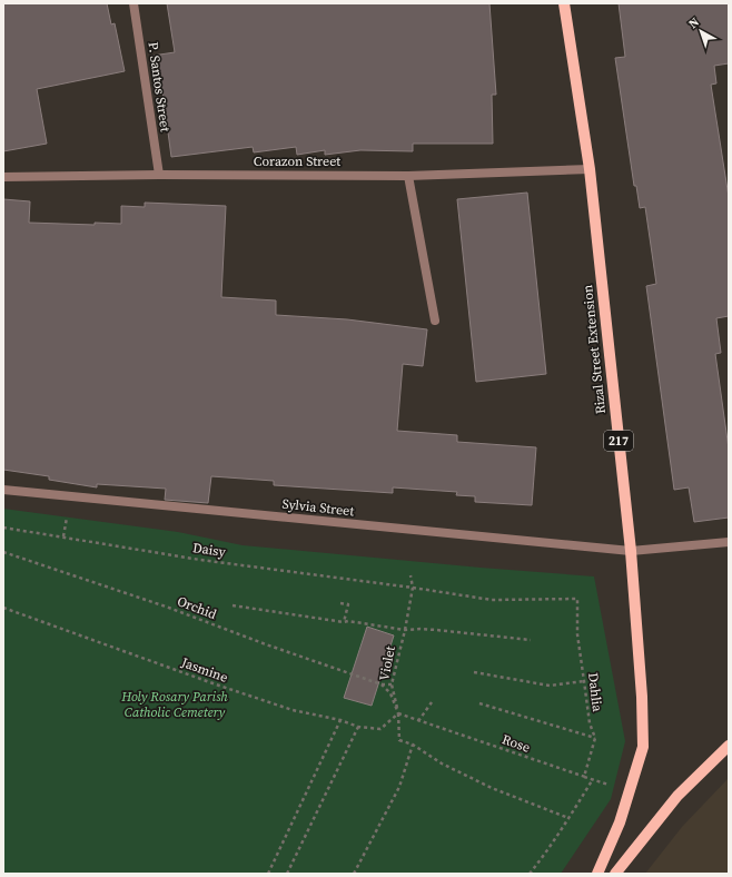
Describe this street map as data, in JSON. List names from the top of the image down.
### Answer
{
  "streets": {
    "main road": ["Rizal Street Extension", "217"],
    "street": ["P. Santos Street", "Corazon Street", "Sylvia Street"],
    "path": [
      "Daisy",
      "Orchid",
      "Violet",
      "Jasmine",
      "Dahlia",
      "Rose"
    ]
  },
  "crossings": [
    ["P. Santos Street", "Corazon Street"],
    ["Corazon Street", "Rizal Street Extension"],
    ["Rizal Street Extension", "Sylvia Street"],
    ["Daisy", "Violet"],
    ["Daisy", "Dahlia"],
    ["Orchid", "Violet"],
    ["Violet", "Jasmine"],
    ["Violet", "Rose"],
    ["Jasmine", "Rose"]
  ],
  "parks": ["Holy Rosary Parish Catholic Cemetery"],
  "north": "top left"
}
